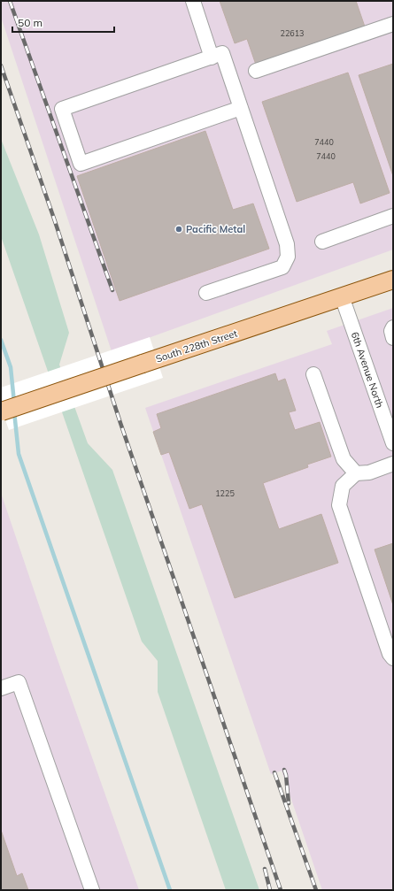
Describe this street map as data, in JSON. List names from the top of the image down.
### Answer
{
  "streets": {
    "main road": ["South 228th Street"],
    "street": ["6th Avenue North"]
  },
  "crossings": [
    ["South 228th Street", "6th Avenue North"]
  ],
  "places": ["Pacific Metal"],
  "house_numbers": [
    "22613",
    "7440",
    "7440",
    "1225"
  ],
  "scale_bar": "50 m"
}
